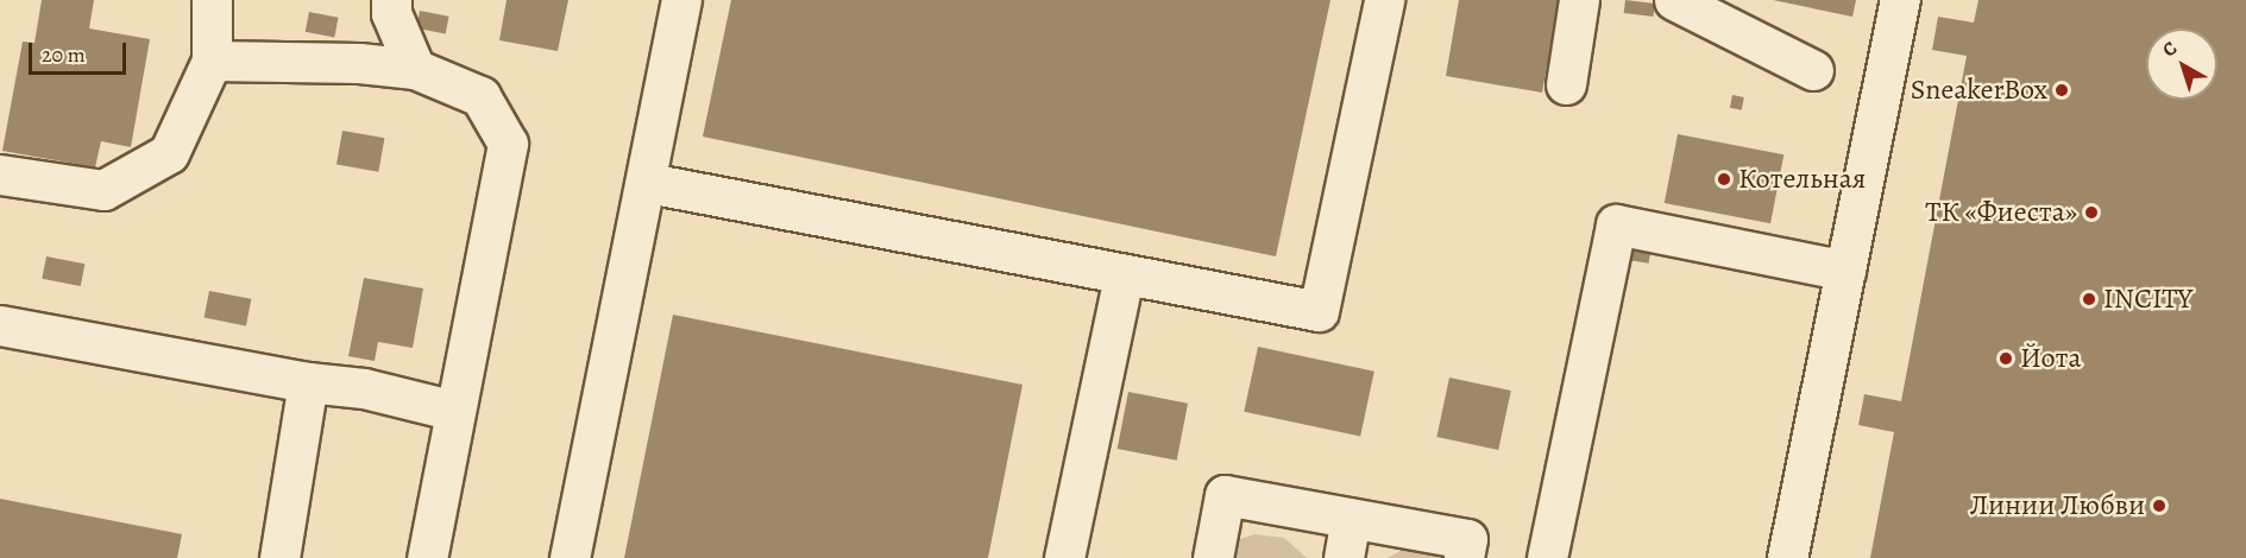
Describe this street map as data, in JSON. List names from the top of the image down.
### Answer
{
  "places": [
    "SneakerBox",
    "Котельная",
    "ТК «Фиеста»",
    "INCITY",
    "Йота",
    "Линии Любви"
  ],
  "scale_bar": "20 m",
  "north": "top left"
}
